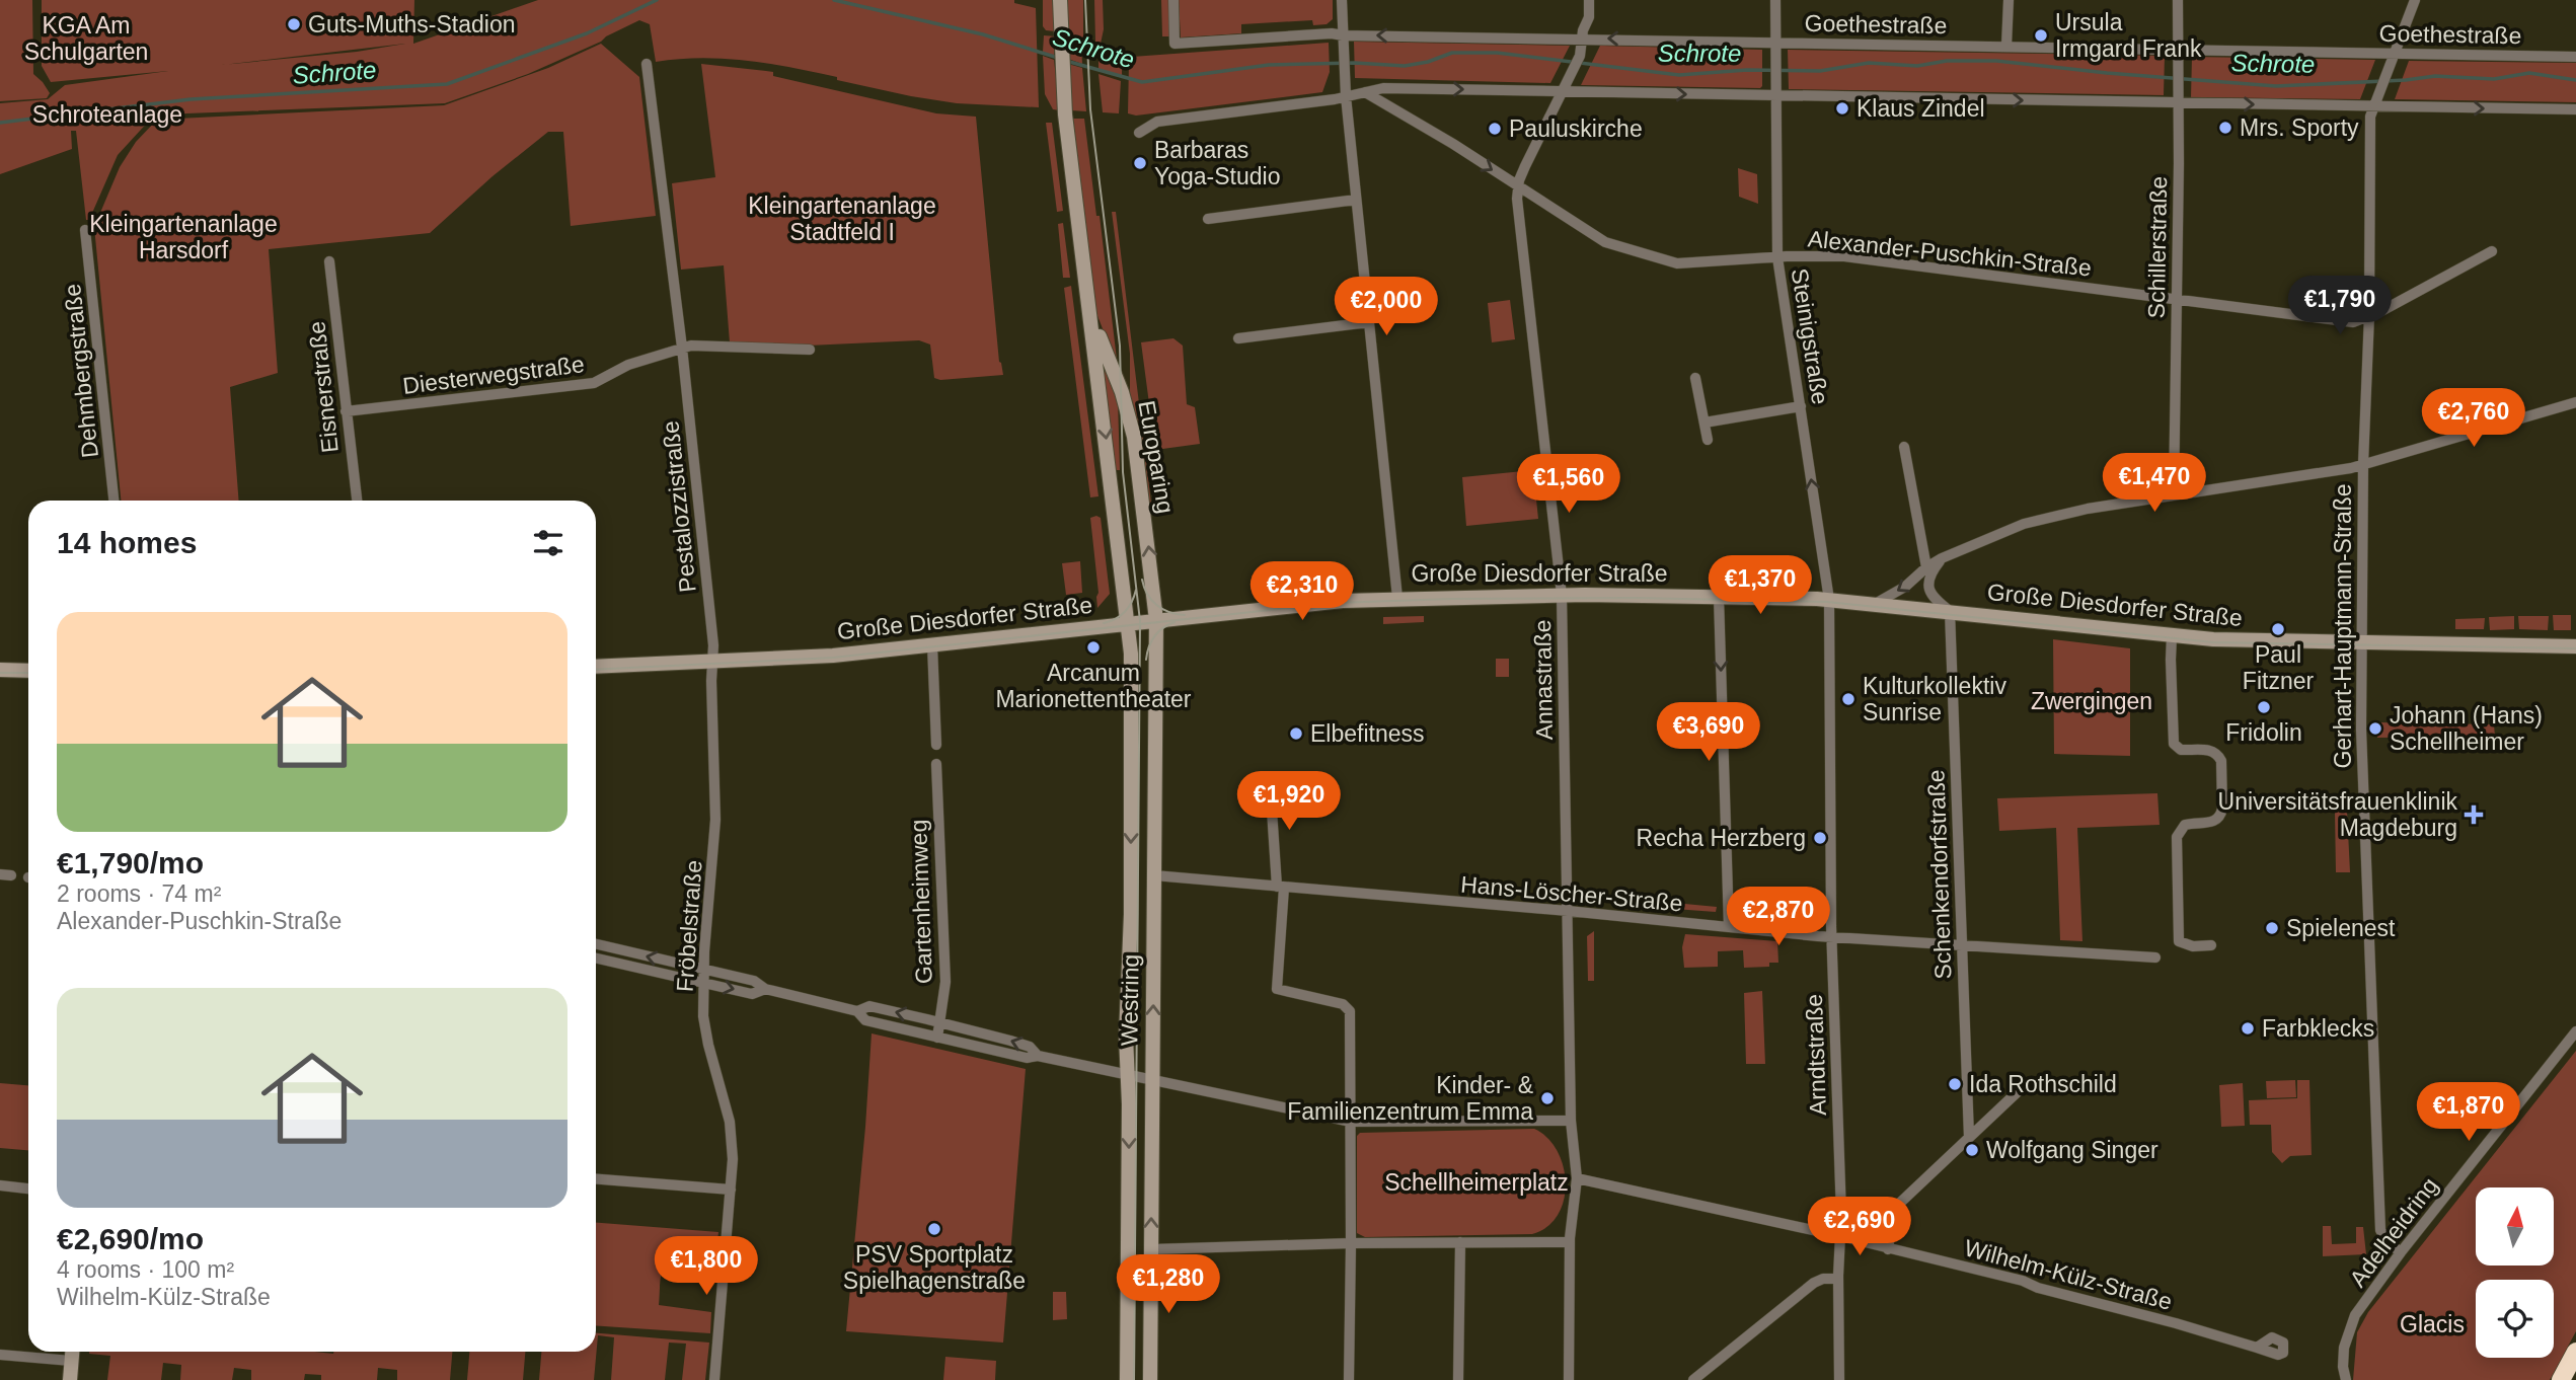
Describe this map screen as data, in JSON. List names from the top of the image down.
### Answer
{
  "streets": {
    "main road": ["Europaring", "Große Diesdorfer Straße", "Westring"],
    "street": [
      "Goethestraße",
      "Schillerstraße",
      "Alexander-Puschkin-Straße",
      "Steinigstraße",
      "Dehmbergstraße",
      "Diesterwegstraße",
      "Eisnerstraße",
      "Pestalozzistraße",
      "Gerhart-Hauptmann-Straße",
      "Annastraße",
      "Schenkendorfstraße",
      "Hans-Löscher-Straße",
      "Gartenheimweg",
      "Fröbelstraße",
      "Arndtstraße",
      "Adelheidring",
      "Wilhelm-Külz-Straße"
    ]
  },
  "crossings": [
    ["Goethestraße", "Schillerstraße"],
    ["Goethestraße", "Steinigstraße"],
    ["Goethestraße", "Gerhart-Hauptmann-Straße"],
    ["Goethestraße", "Annastraße"],
    ["Schillerstraße", "Alexander-Puschkin-Straße"],
    ["Alexander-Puschkin-Straße", "Steinigstraße"],
    ["Alexander-Puschkin-Straße", "Gerhart-Hauptmann-Straße"],
    ["Alexander-Puschkin-Straße", "Annastraße"],
    ["Steinigstraße", "Große Diesdorfer Straße"],
    ["Steinigstraße", "Arndtstraße"],
    ["Diesterwegstraße", "Eisnerstraße"],
    ["Diesterwegstraße", "Pestalozzistraße"],
    ["Europaring", "Große Diesdorfer Straße"],
    ["Europaring", "Westring"],
    ["Pestalozzistraße", "Große Diesdorfer Straße"],
    ["Pestalozzistraße", "Fröbelstraße"],
    ["Große Diesdorfer Straße", "Gerhart-Hauptmann-Straße"],
    ["Große Diesdorfer Straße", "Annastraße"],
    ["Große Diesdorfer Straße", "Schenkendorfstraße"],
    ["Große Diesdorfer Straße", "Fröbelstraße"],
    ["Große Diesdorfer Straße", "Westring"],
    ["Große Diesdorfer Straße", "Arndtstraße"],
    ["Gerhart-Hauptmann-Straße", "Adelheidring"],
    ["Annastraße", "Hans-Löscher-Straße"],
    ["Annastraße", "Wilhelm-Külz-Straße"],
    ["Schenkendorfstraße", "Hans-Löscher-Straße"],
    ["Hans-Löscher-Straße", "Westring"],
    ["Hans-Löscher-Straße", "Arndtstraße"],
    ["Arndtstraße", "Wilhelm-Külz-Straße"]
  ],
  "water": ["Schrote"],
  "parks": [
    "KGA Am Schulgarten",
    "Schroteanlage",
    "Kleingartenanlage Stadtfeld I",
    "Kleingartenanlage Harsdorf",
    "Zwergingen",
    "Schellheimerplatz",
    "Glacis"
  ],
  "places": {
    "other": [
      "Guts-Muths-Stadion",
      "Ursula Irmgard Frank",
      "Klaus Zindel",
      "Mrs. Sporty",
      "Pauluskirche",
      "Barbaras Yoga-Studio",
      "Paul Fitzner",
      "Arcanum Marionettentheater",
      "Kulturkollektiv Sunrise",
      "Fridolin",
      "Johann (Hans) Schellheimer",
      "Elbefitness",
      "Recha Herzberg",
      "Spielenest",
      "Farbklecks",
      "Ida Rothschild",
      "Kinder- & Familienzentrum Emma",
      "Wolfgang Singer",
      "PSV Sportplatz Spielhagenstraße"
    ],
    "health": ["Universitätsfrauenklinik Magdeburg"]
  },
  "north": "top",
  "page": {
    "price": [
      "€1,790",
      "€2,000",
      "€2,760",
      "€1,470",
      "€1,560",
      "€1,370",
      "€2,310",
      "€3,690",
      "€1,920",
      "€2,870",
      "€1,870",
      "€2,690",
      "€1,800",
      "€1,280"
    ],
    "heading": "14 homes",
    "list": [
      {
        "name": "€1,790/mo",
        "note": "2 rooms · 74 m² · Alexander-Puschkin-Straße"
      },
      {
        "name": "€2,690/mo",
        "note": "4 rooms · 100 m² · Wilhelm-Külz-Straße"
      }
    ]
  }
}
